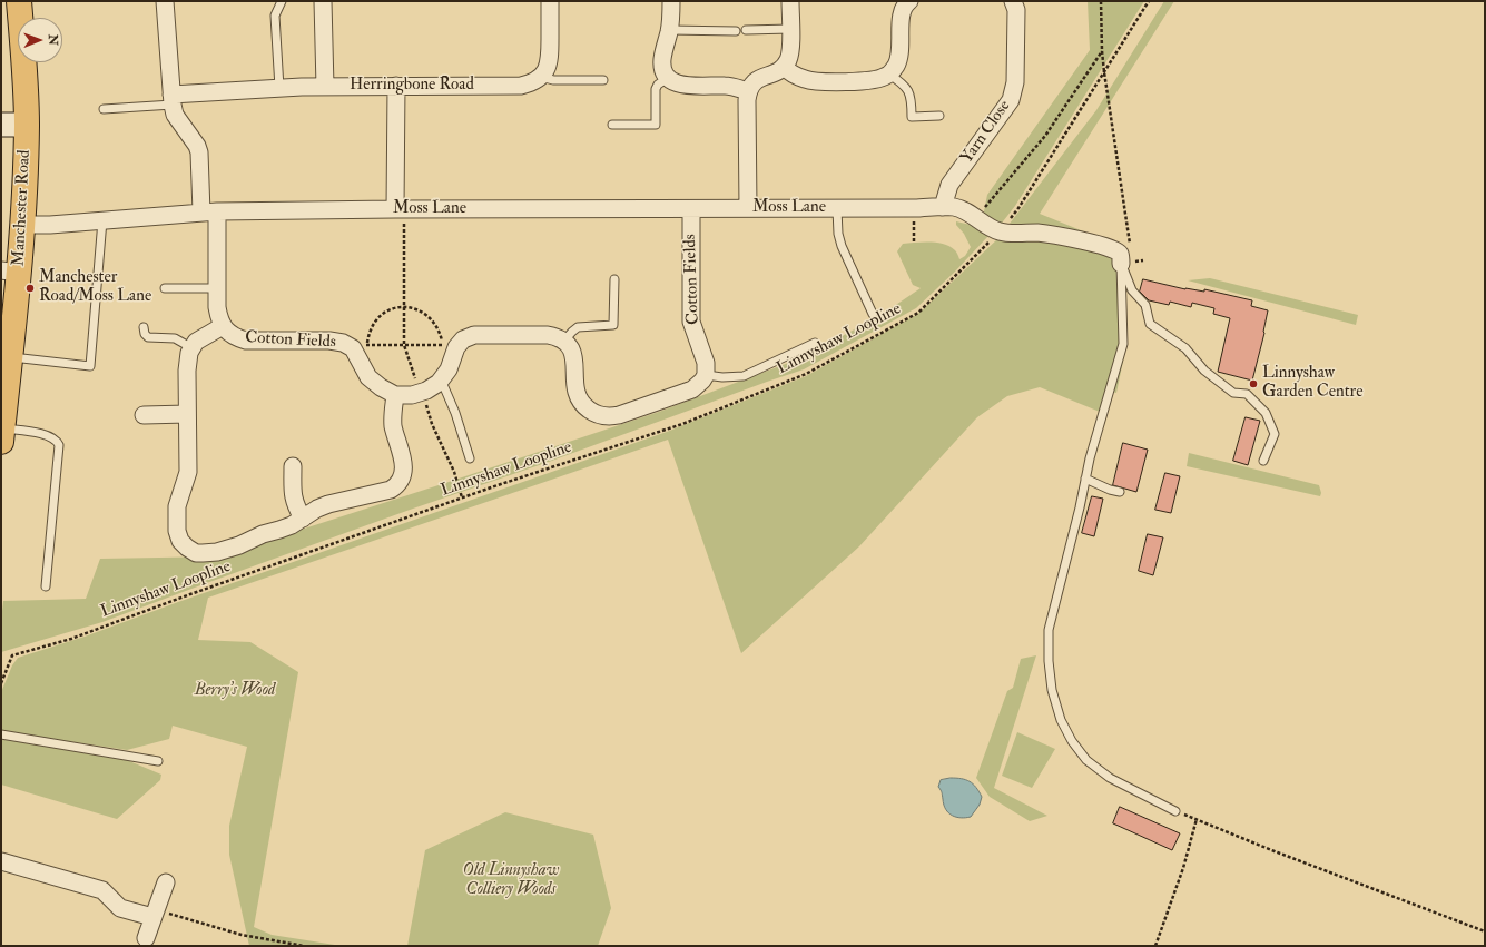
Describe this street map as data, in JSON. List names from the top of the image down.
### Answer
{
  "streets": {
    "main road": ["Manchester Road"],
    "street": [
      "Herringbone Road",
      "Yarn Close",
      "Moss Lane",
      "Cotton Fields"
    ],
    "path": ["Linnyshaw Loopline"]
  },
  "crossings": [
    ["Herringbone Road", "Cotton Fields"],
    ["Yarn Close", "Moss Lane"],
    ["Manchester Road", "Moss Lane"],
    ["Moss Lane", "Cotton Fields"],
    ["Moss Lane", "Linnyshaw Loopline"]
  ],
  "parks": ["Berry's Wood", "Old Linnyshaw Colliery Woods"],
  "places": ["Manchester Road/Moss Lane", "Linnyshaw Garden Centre"],
  "north": "right"
}
